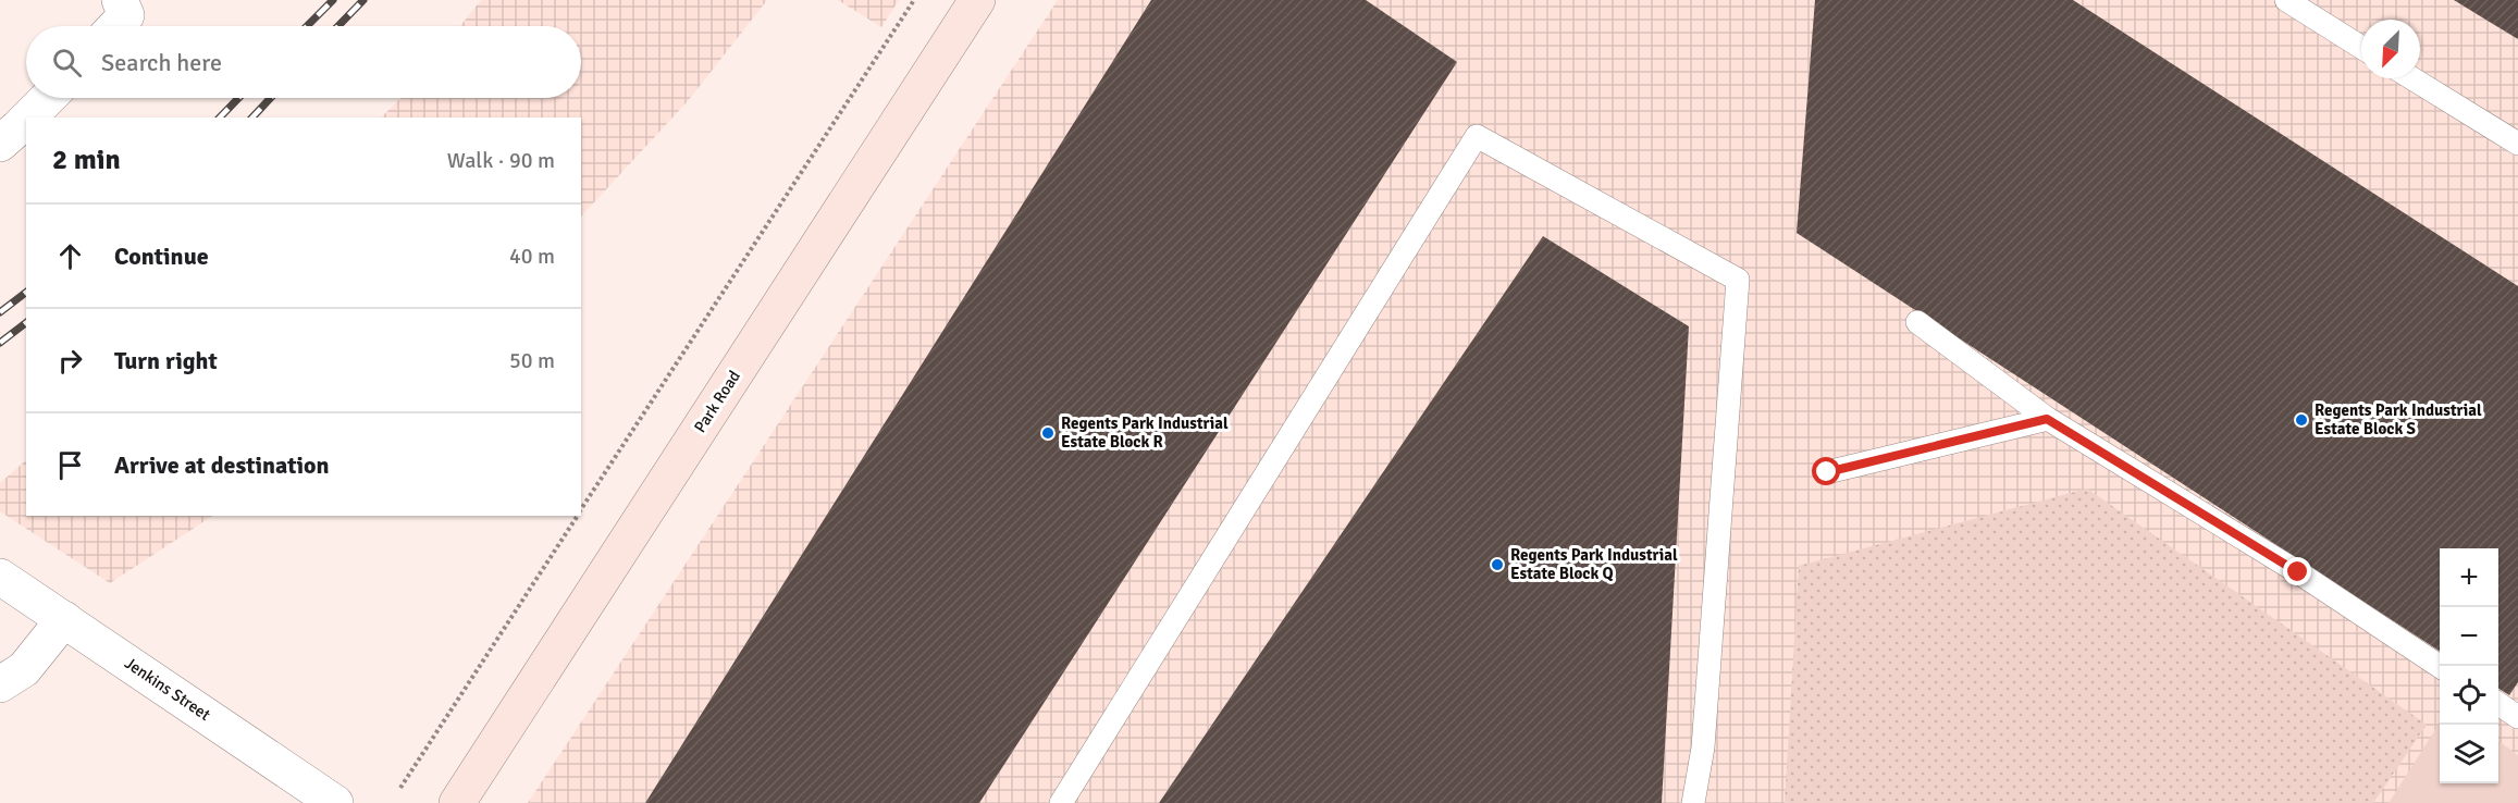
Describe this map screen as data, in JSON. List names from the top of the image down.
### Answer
{
  "streets": {
    "main road": ["Park Road"],
    "street": ["Jenkins Street"]
  },
  "places": ["Regents Park Industrial Estate Block S", "Regents Park Industrial Estate Block R", "Regents Park Industrial Estate Block Q"],
  "north": "bottom left",
  "page": {
    "search": "Search here",
    "heading": ["2 min", "Walk · 90 m"],
    "list": [
      ["Continue", "40 m"],
      ["Turn right", "50 m"],
      "Arrive at destination"
    ],
    "map_buttons": ["+", "−"]
  }
}
